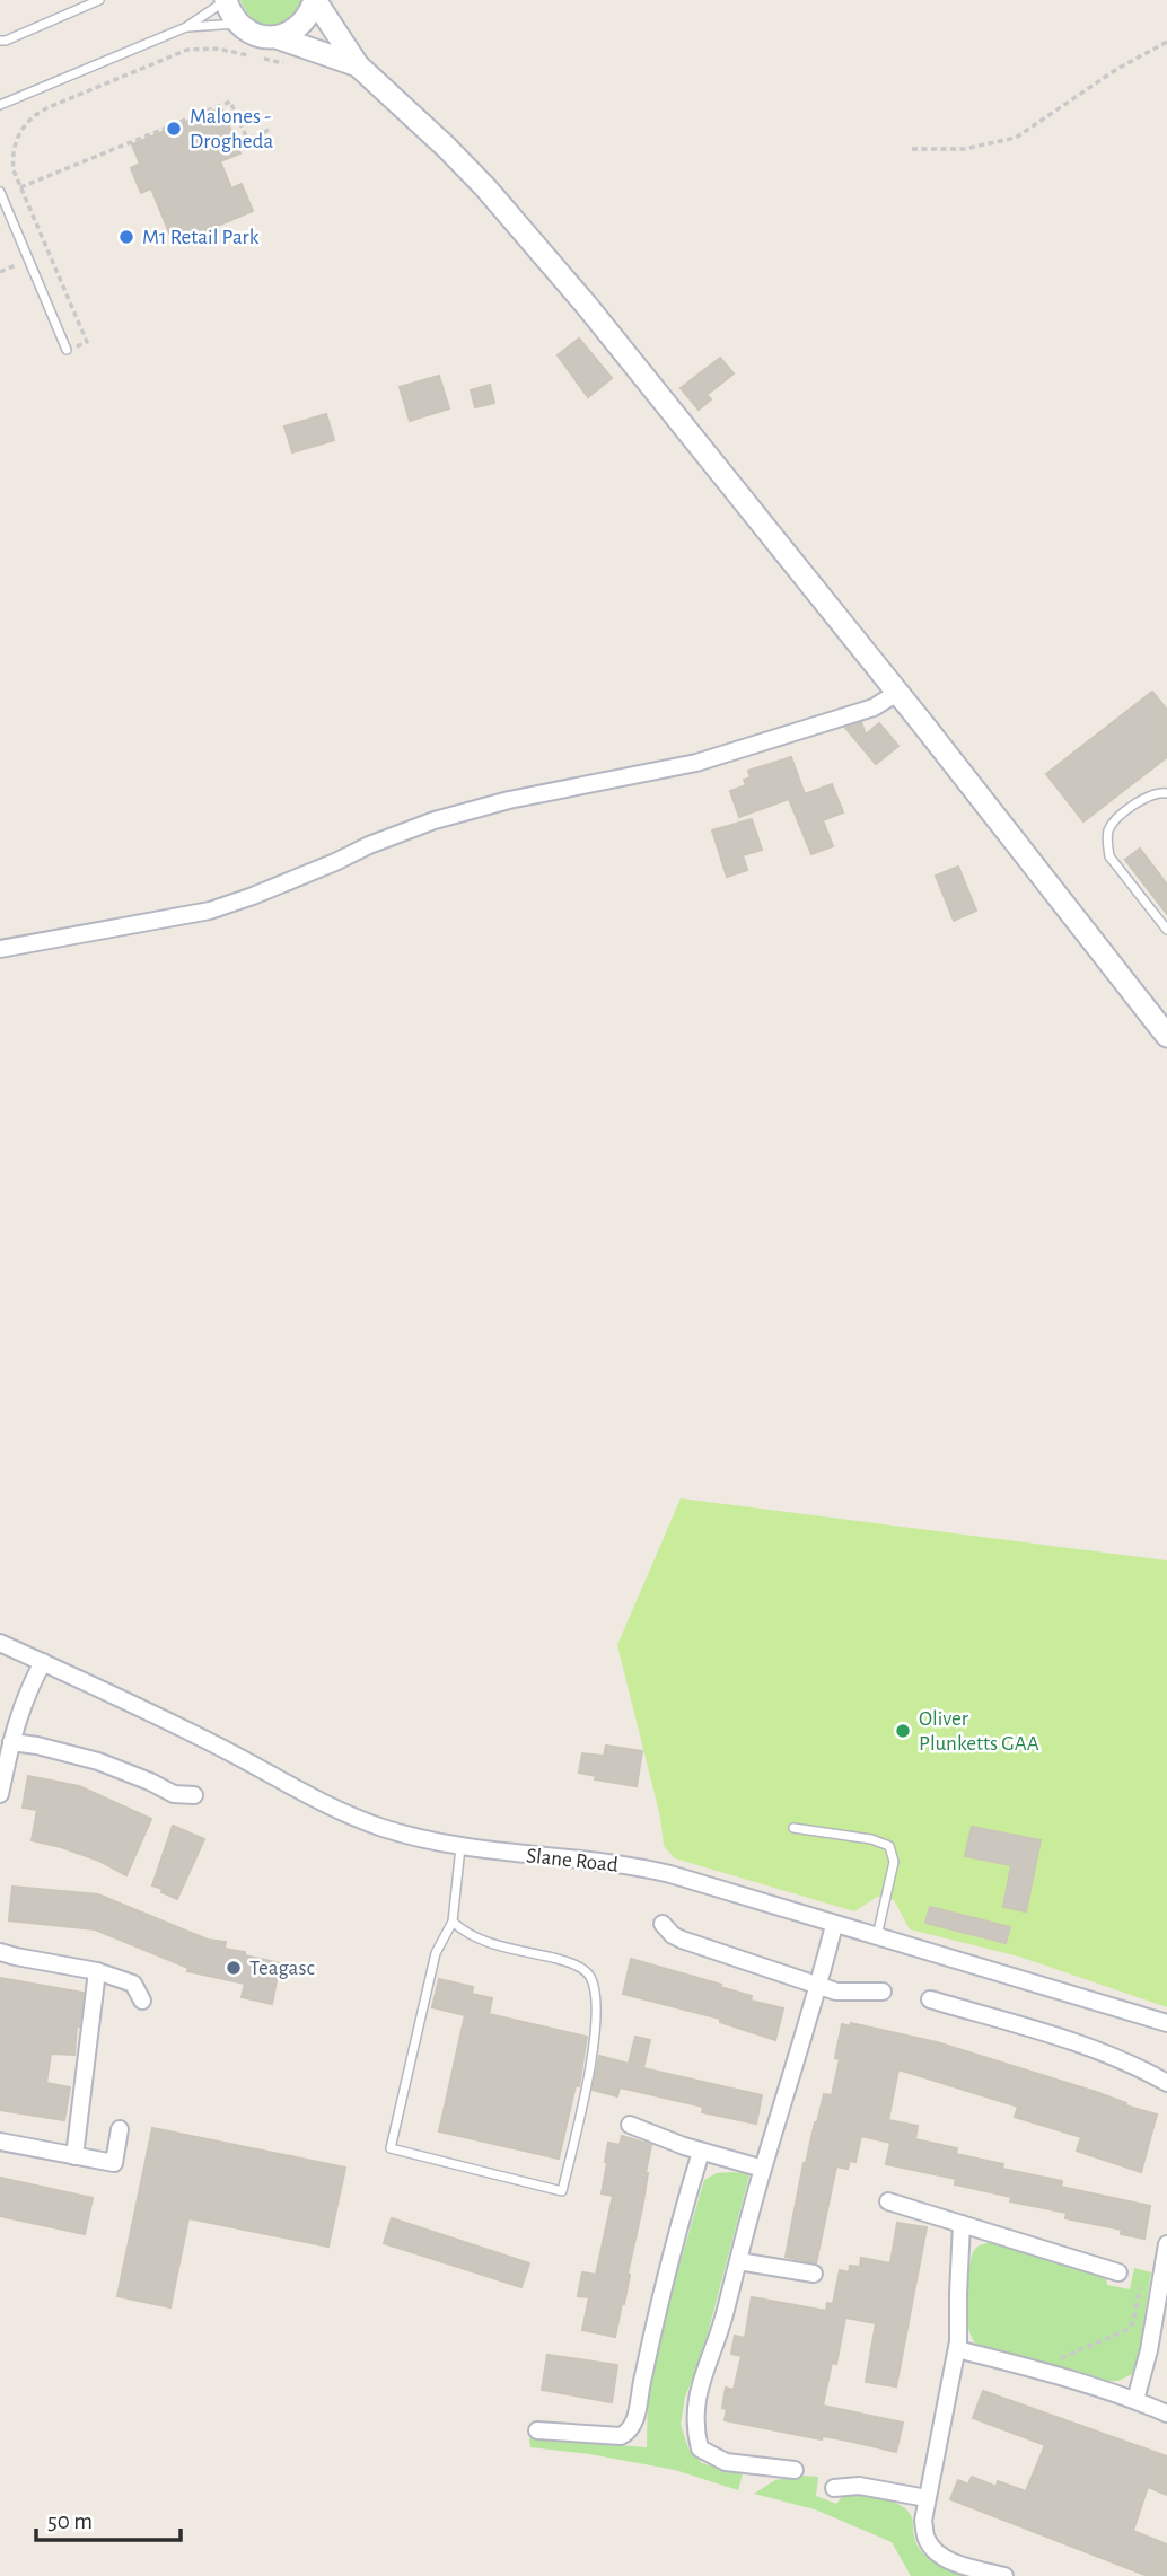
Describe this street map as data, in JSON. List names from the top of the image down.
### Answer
{
  "streets": {
    "street": ["Slane Road"]
  },
  "places": [
    "Malones - Drogheda",
    "M1 Retail Park",
    "Oliver Plunketts GAA",
    "Teagasc"
  ],
  "scale_bar": "50 m"
}
